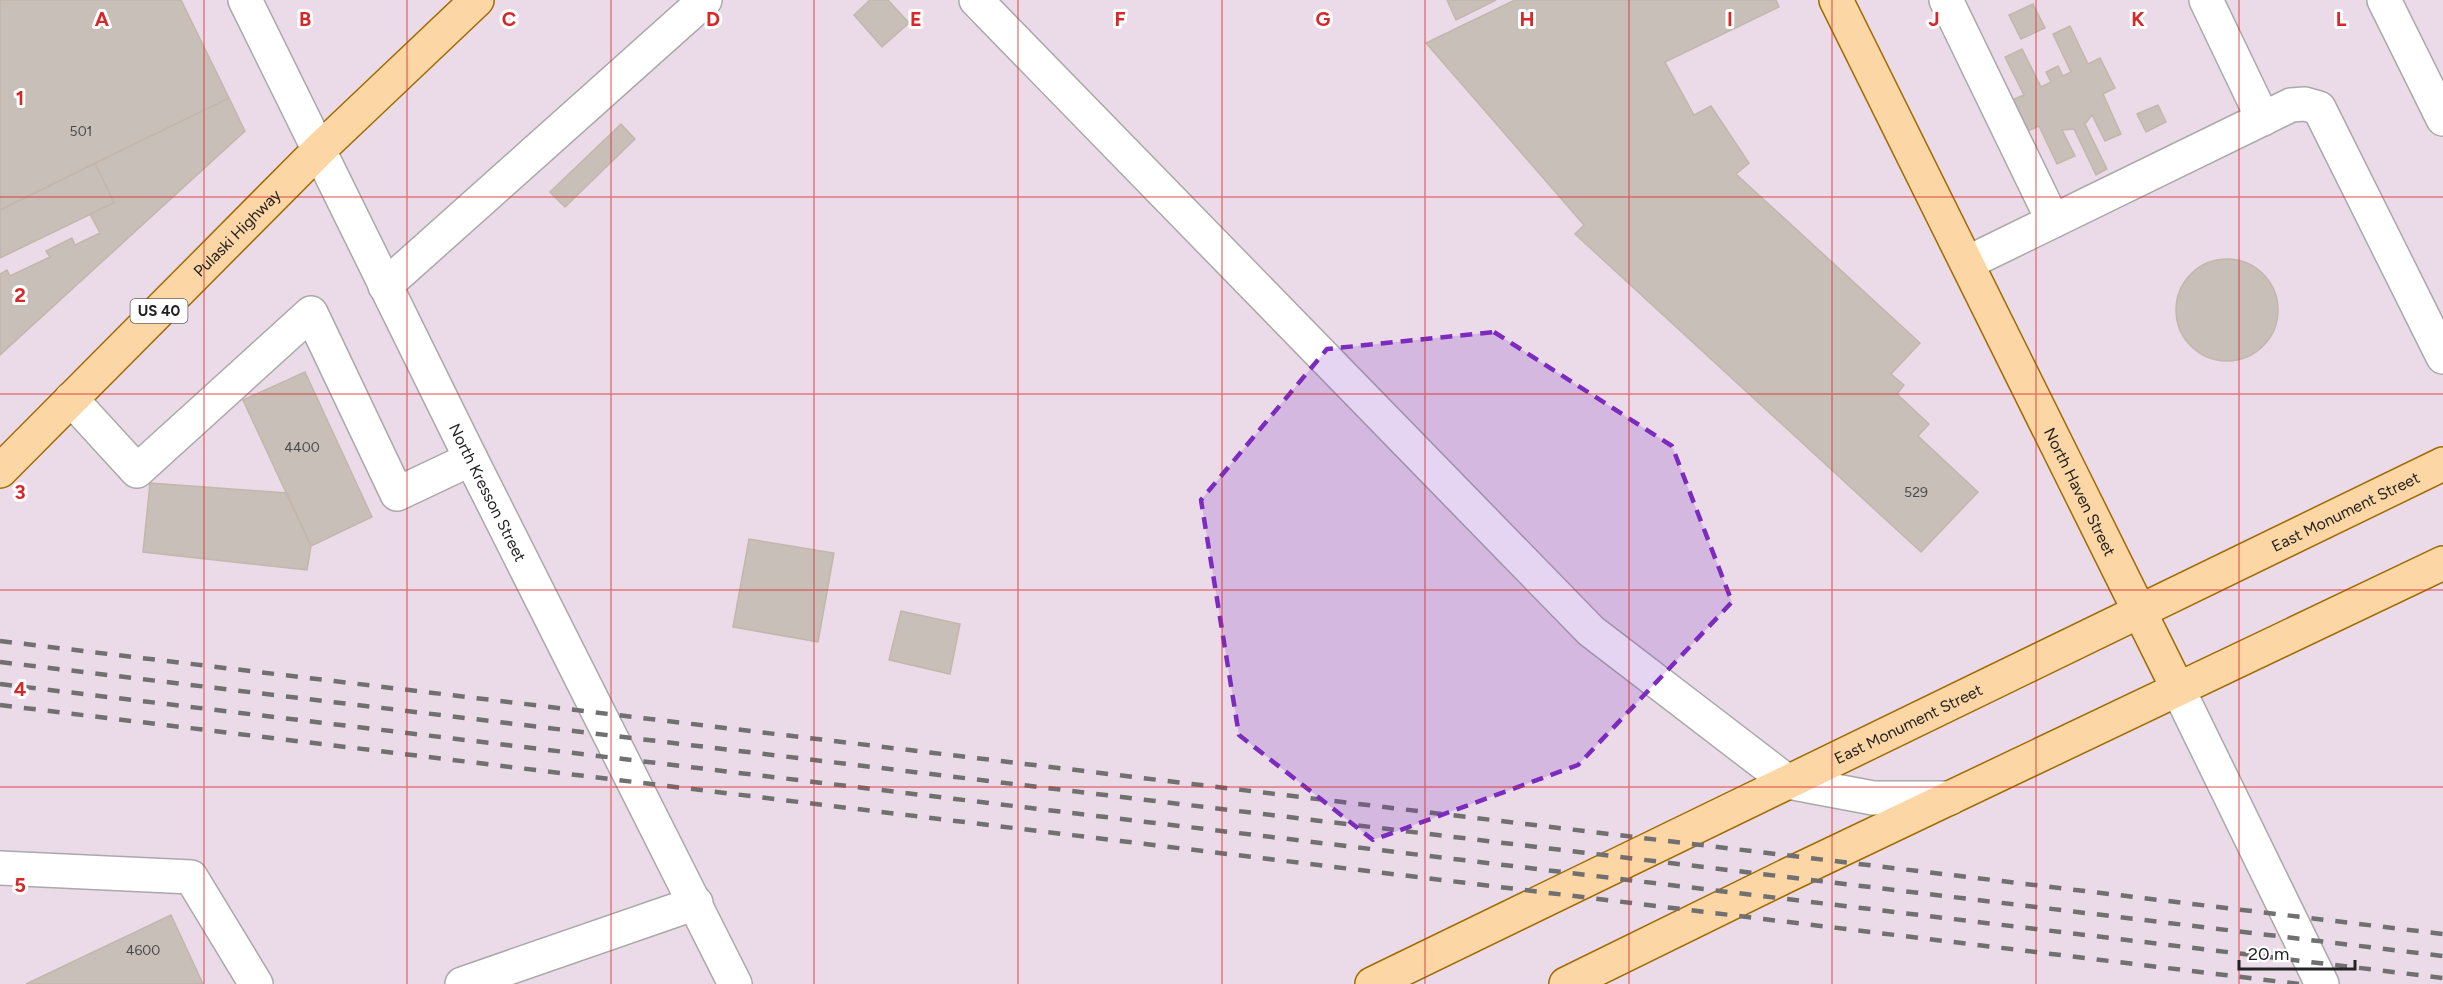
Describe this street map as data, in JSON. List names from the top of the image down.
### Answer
{
  "streets": {
    "main road": [
      "Pulaski Highway",
      "US 40",
      "North Haven Street",
      "East Monument Street"
    ],
    "street": ["North Kresson Street"]
  },
  "crossings": [
    ["Pulaski Highway", "North Kresson Street"],
    ["North Haven Street", "East Monument Street"]
  ],
  "house_numbers": [
    "501",
    "4400",
    "529",
    "4600"
  ],
  "scale_bar": "20 m",
  "grid": {
    "columns": [
      "A",
      "B",
      "C",
      "D",
      "E",
      "F",
      "G",
      "H",
      "I",
      "J",
      "K",
      "L"
    ],
    "rows": [
      "1",
      "2",
      "3",
      "4",
      "5"
    ]
  }
}
